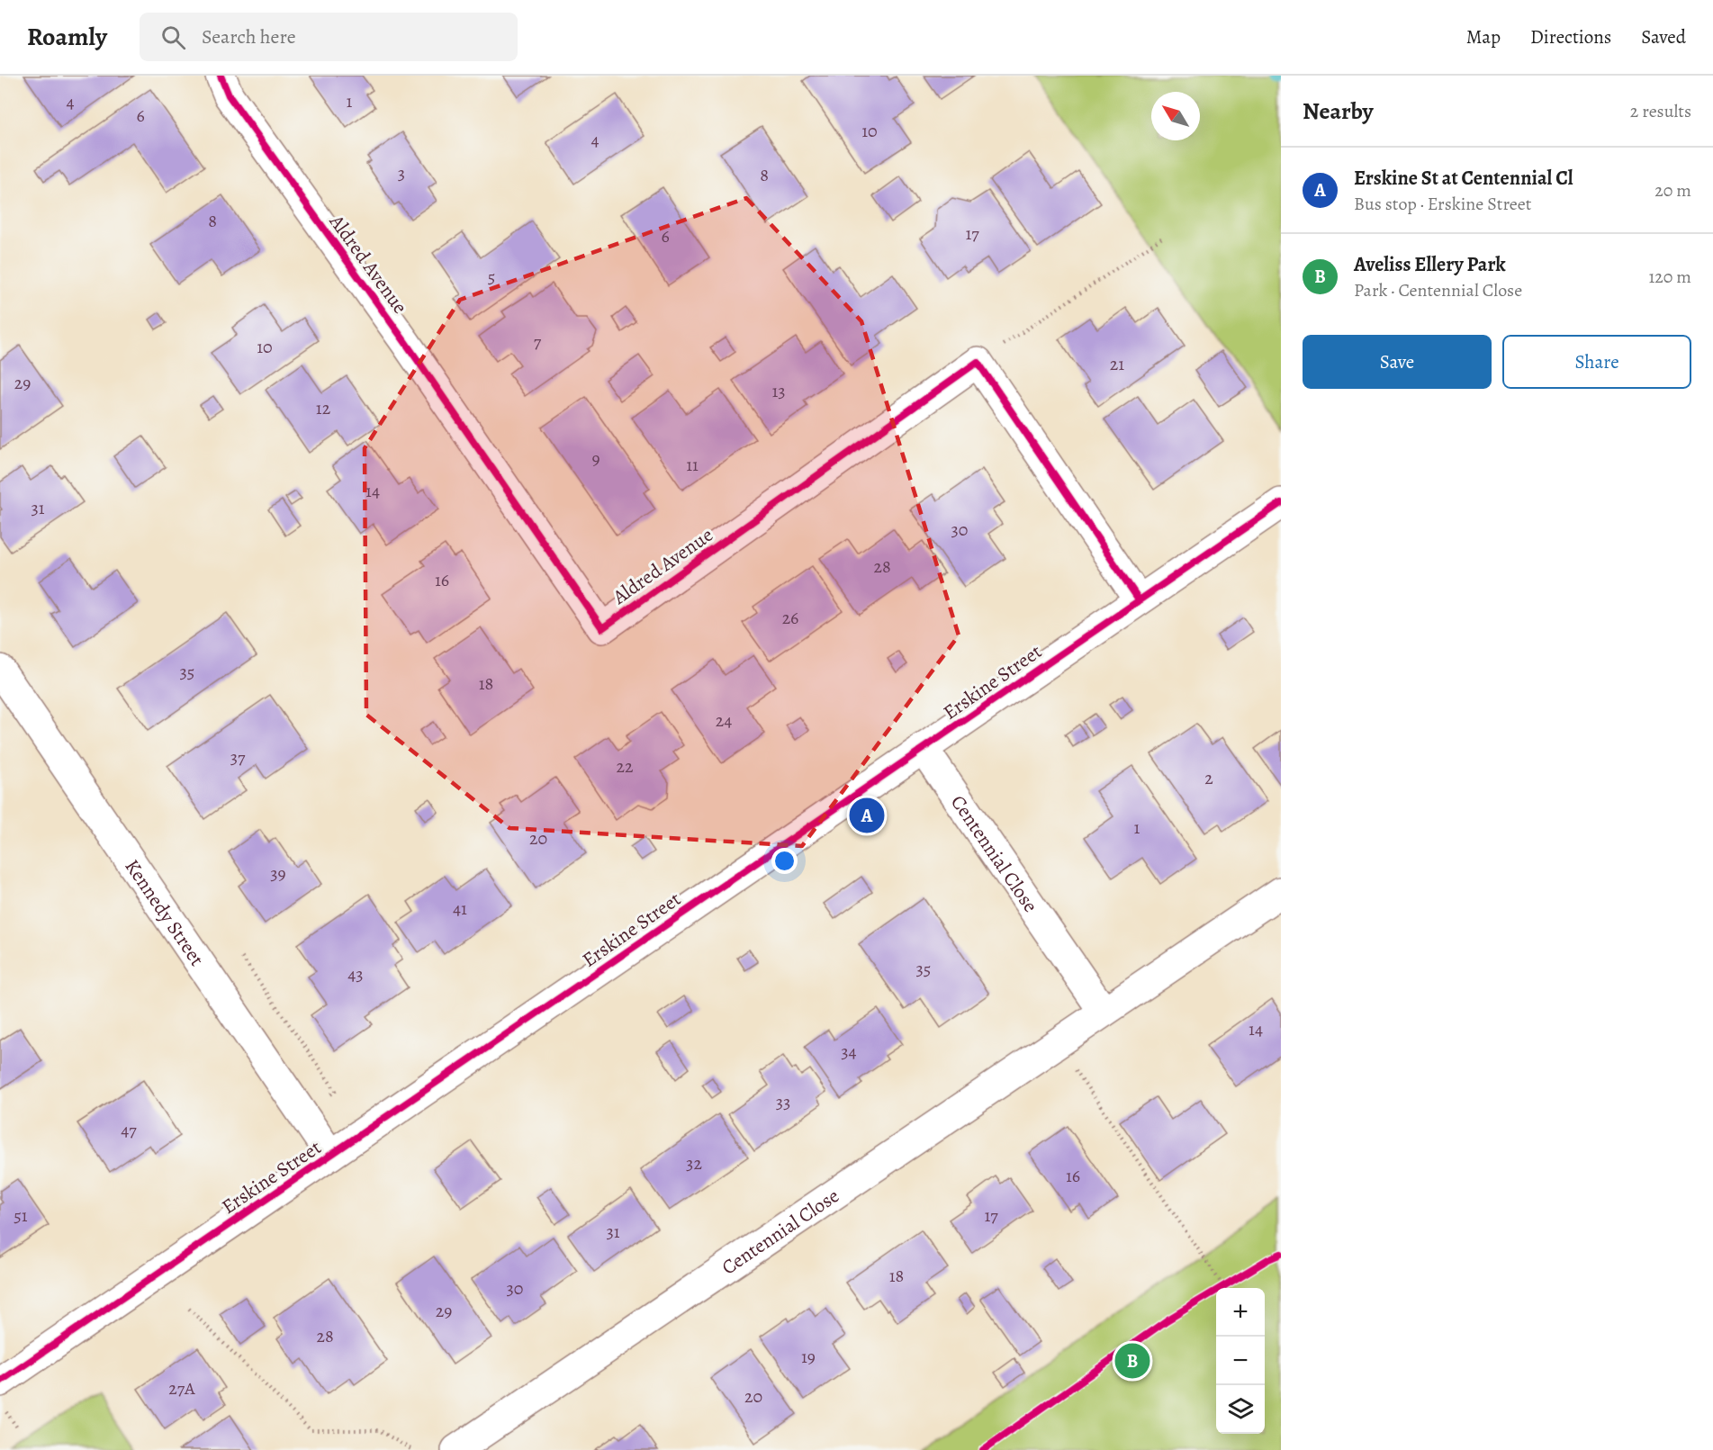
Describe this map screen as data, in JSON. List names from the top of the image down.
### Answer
{
  "streets": {
    "street": [
      "Aldred Avenue",
      "Erskine Street",
      "Centennial Close",
      "Kennedy Street"
    ]
  },
  "crossings": [
    ["Aldred Avenue", "Erskine Street"],
    ["Erskine Street", "Centennial Close"],
    ["Erskine Street", "Kennedy Street"]
  ],
  "house_numbers": [
    "1",
    "4",
    "6",
    "10",
    "4",
    "3",
    "8",
    "8",
    "17",
    "6",
    "5",
    "7",
    "10",
    "21",
    "29",
    "13",
    "12",
    "9",
    "11",
    "14",
    "31",
    "30",
    "28",
    "16",
    "26",
    "35",
    "18",
    "24",
    "37",
    "22",
    "2",
    "1",
    "20",
    "39",
    "41",
    "35",
    "43",
    "14",
    "34",
    "33",
    "47",
    "32",
    "16",
    "51",
    "17",
    "31",
    "18",
    "30",
    "29",
    "28",
    "19",
    "27A",
    "20"
  ],
  "north": "top left",
  "page": {
    "header": "Roamly",
    "search": "Search here",
    "nav": ["Map", "Directions", "Saved"],
    "heading": ["Nearby", "2 results"],
    "list": [
      {
        "mark": "A",
        "name": "Erskine St at Centennial Cl",
        "note": "Bus stop · Erskine Street",
        "value": "20 m"
      },
      {
        "mark": "B",
        "name": "Aveliss Ellery Park",
        "note": "Park · Centennial Close",
        "value": "120 m"
      }
    ],
    "buttons": ["Save", "Share"],
    "pins": ["A", "B"],
    "map_buttons": ["+", "−"]
  }
}
